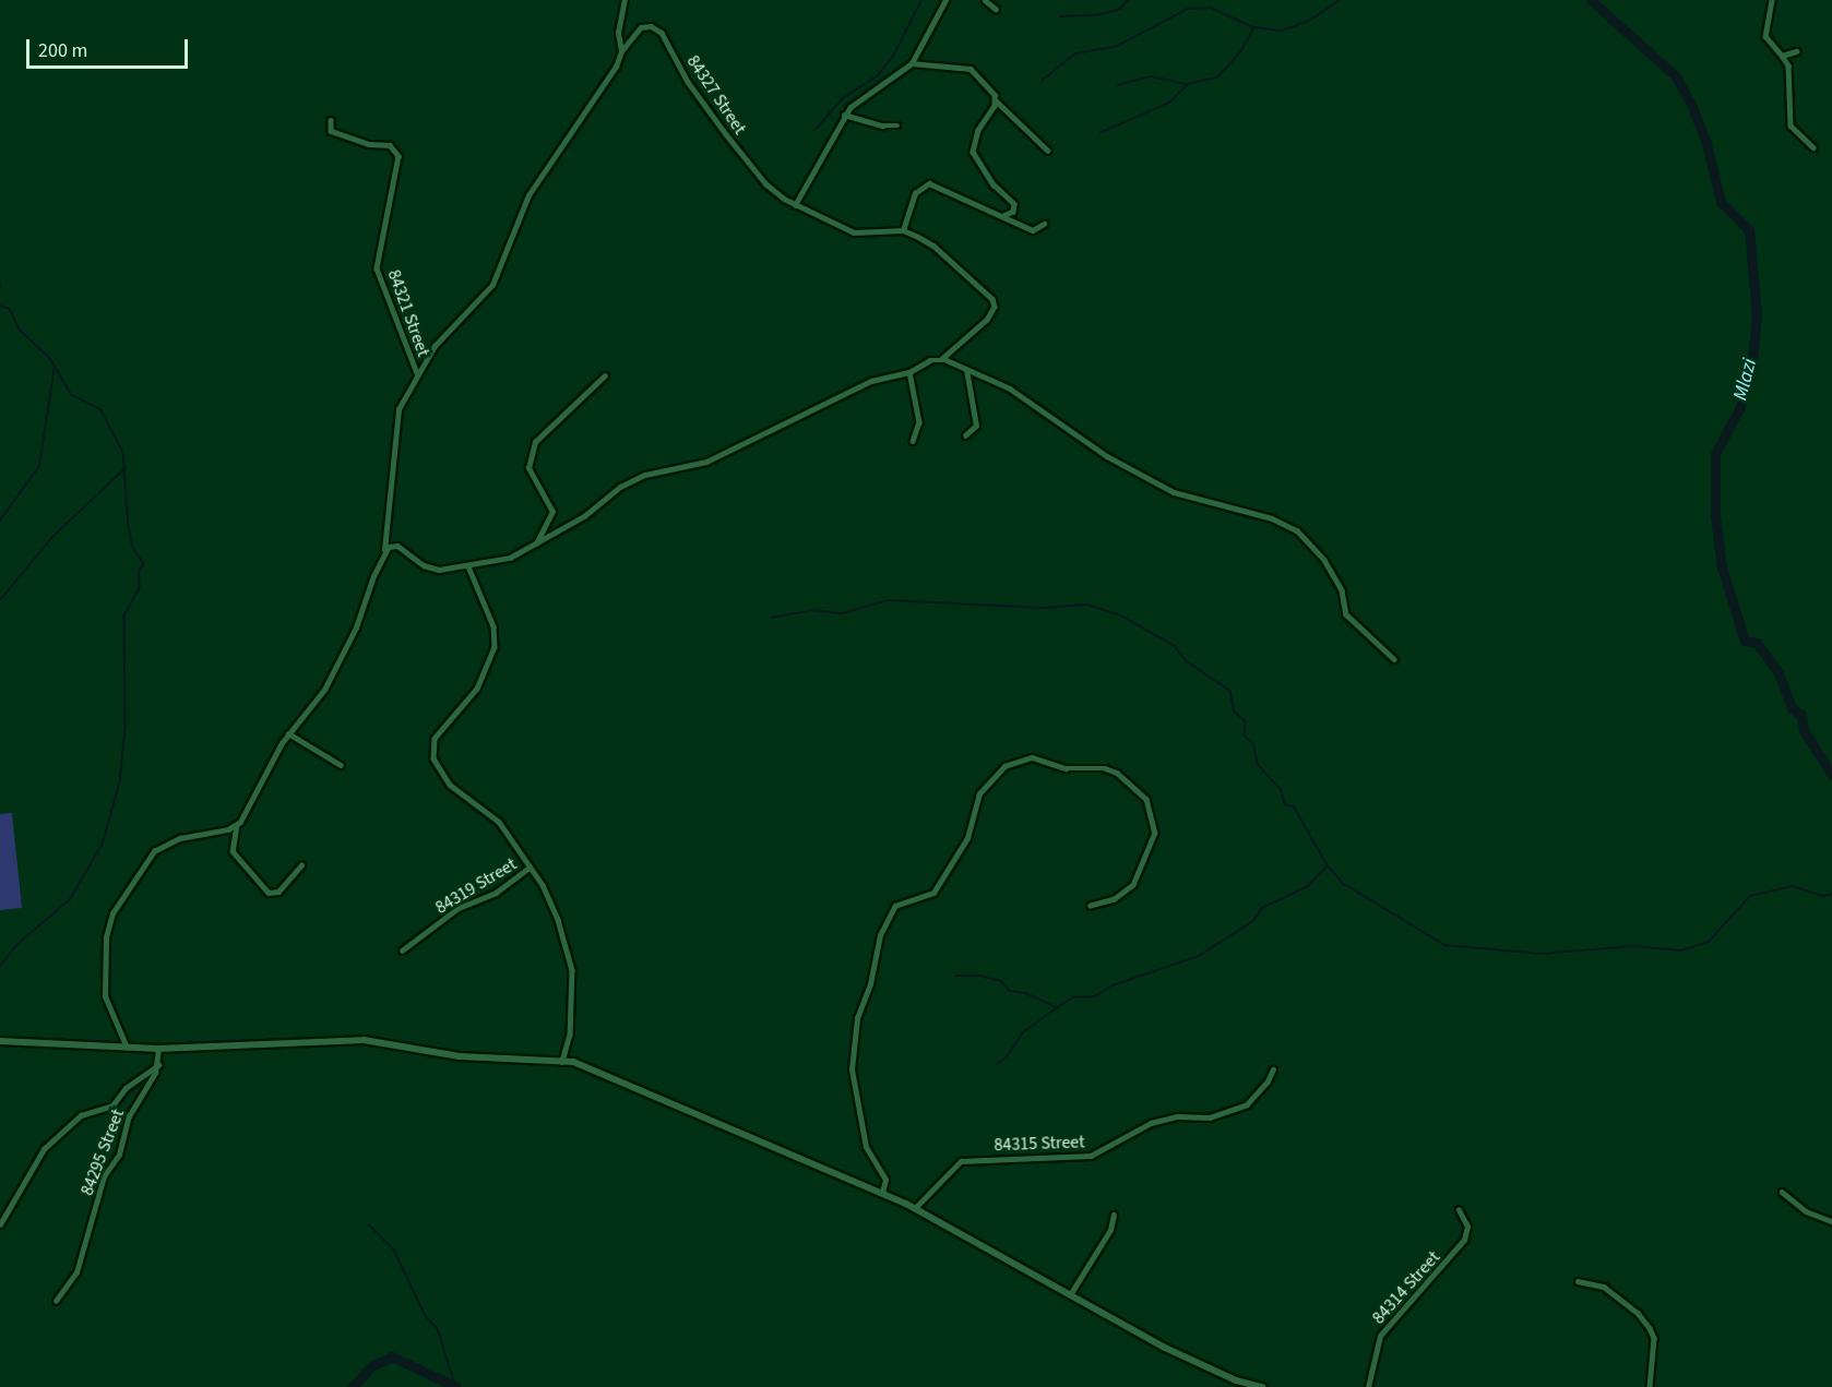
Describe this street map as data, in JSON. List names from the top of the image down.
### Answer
{
  "streets": {
    "street": [
      "84327 Street",
      "84321 Street",
      "84319 Street",
      "84315 Street",
      "84295 Street",
      "84314 Street"
    ]
  },
  "water": ["Mlazi"],
  "scale_bar": "200 m"
}
